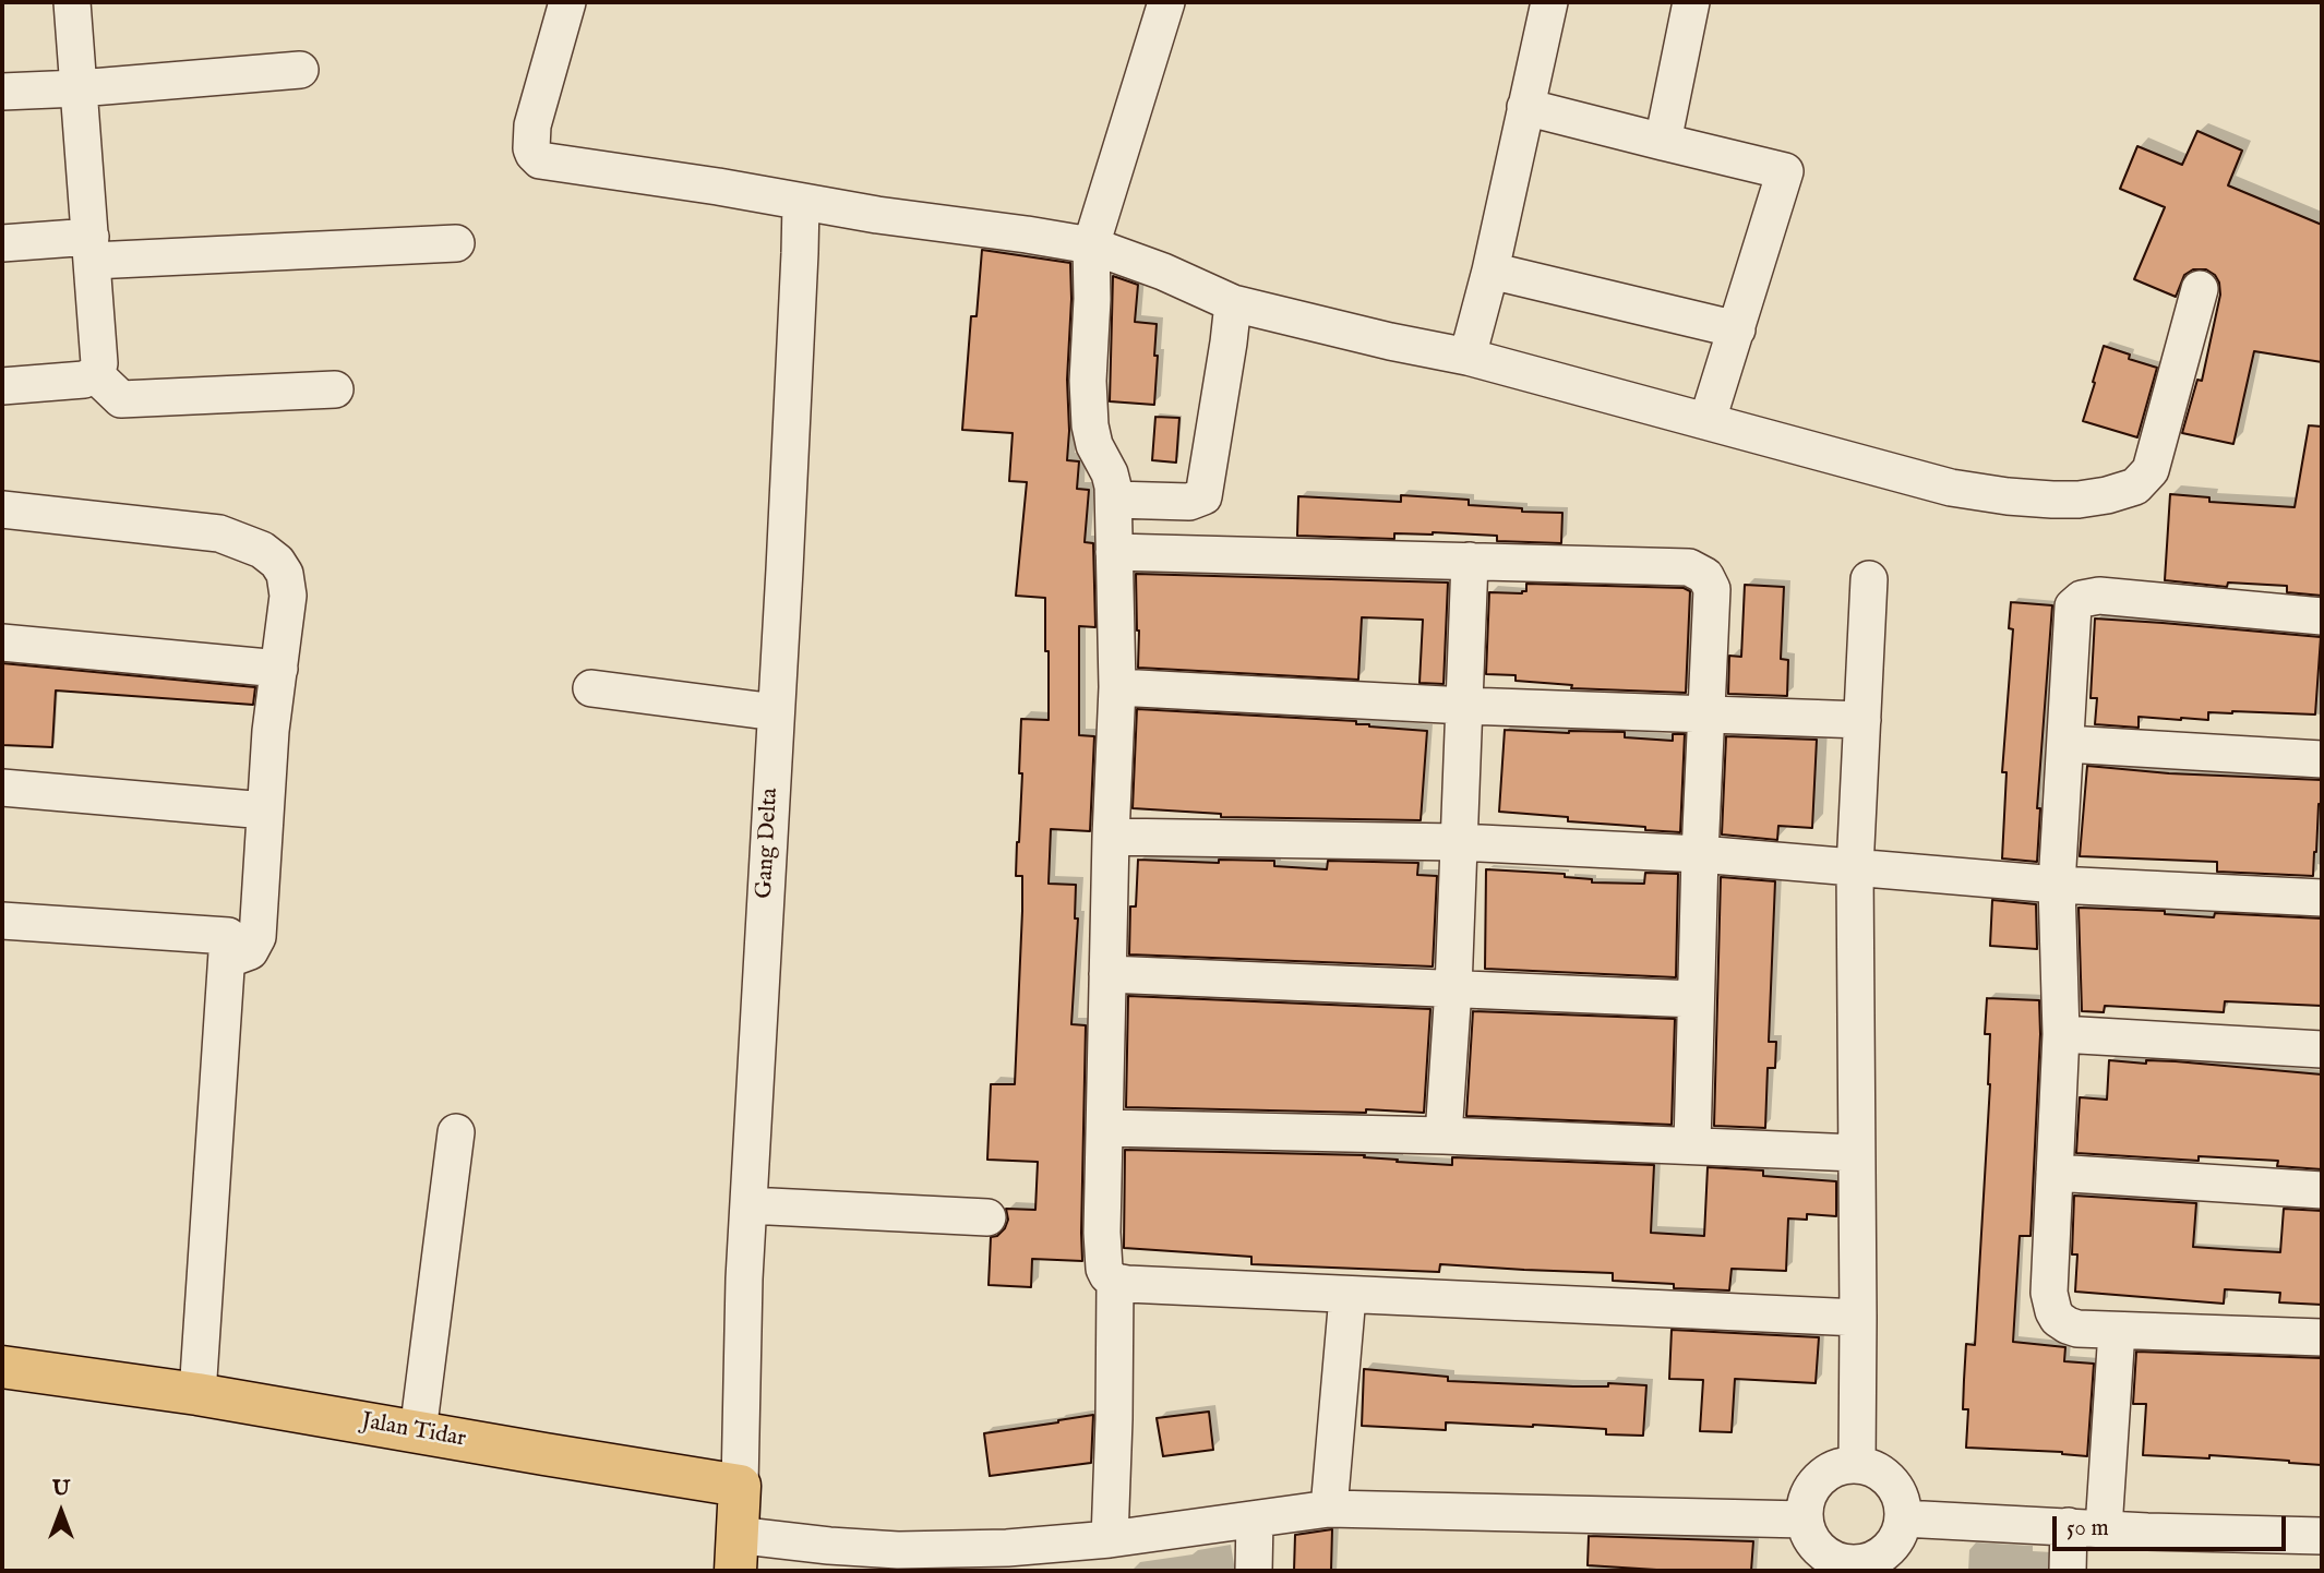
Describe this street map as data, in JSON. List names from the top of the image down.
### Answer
{
  "streets": {
    "main road": ["Jalan Tidar"],
    "street": ["Gang Delta"]
  },
  "crossings": [
    ["Gang Delta", "Jalan Tidar"]
  ],
  "scale_bar": "50 m",
  "north": "top"
}
